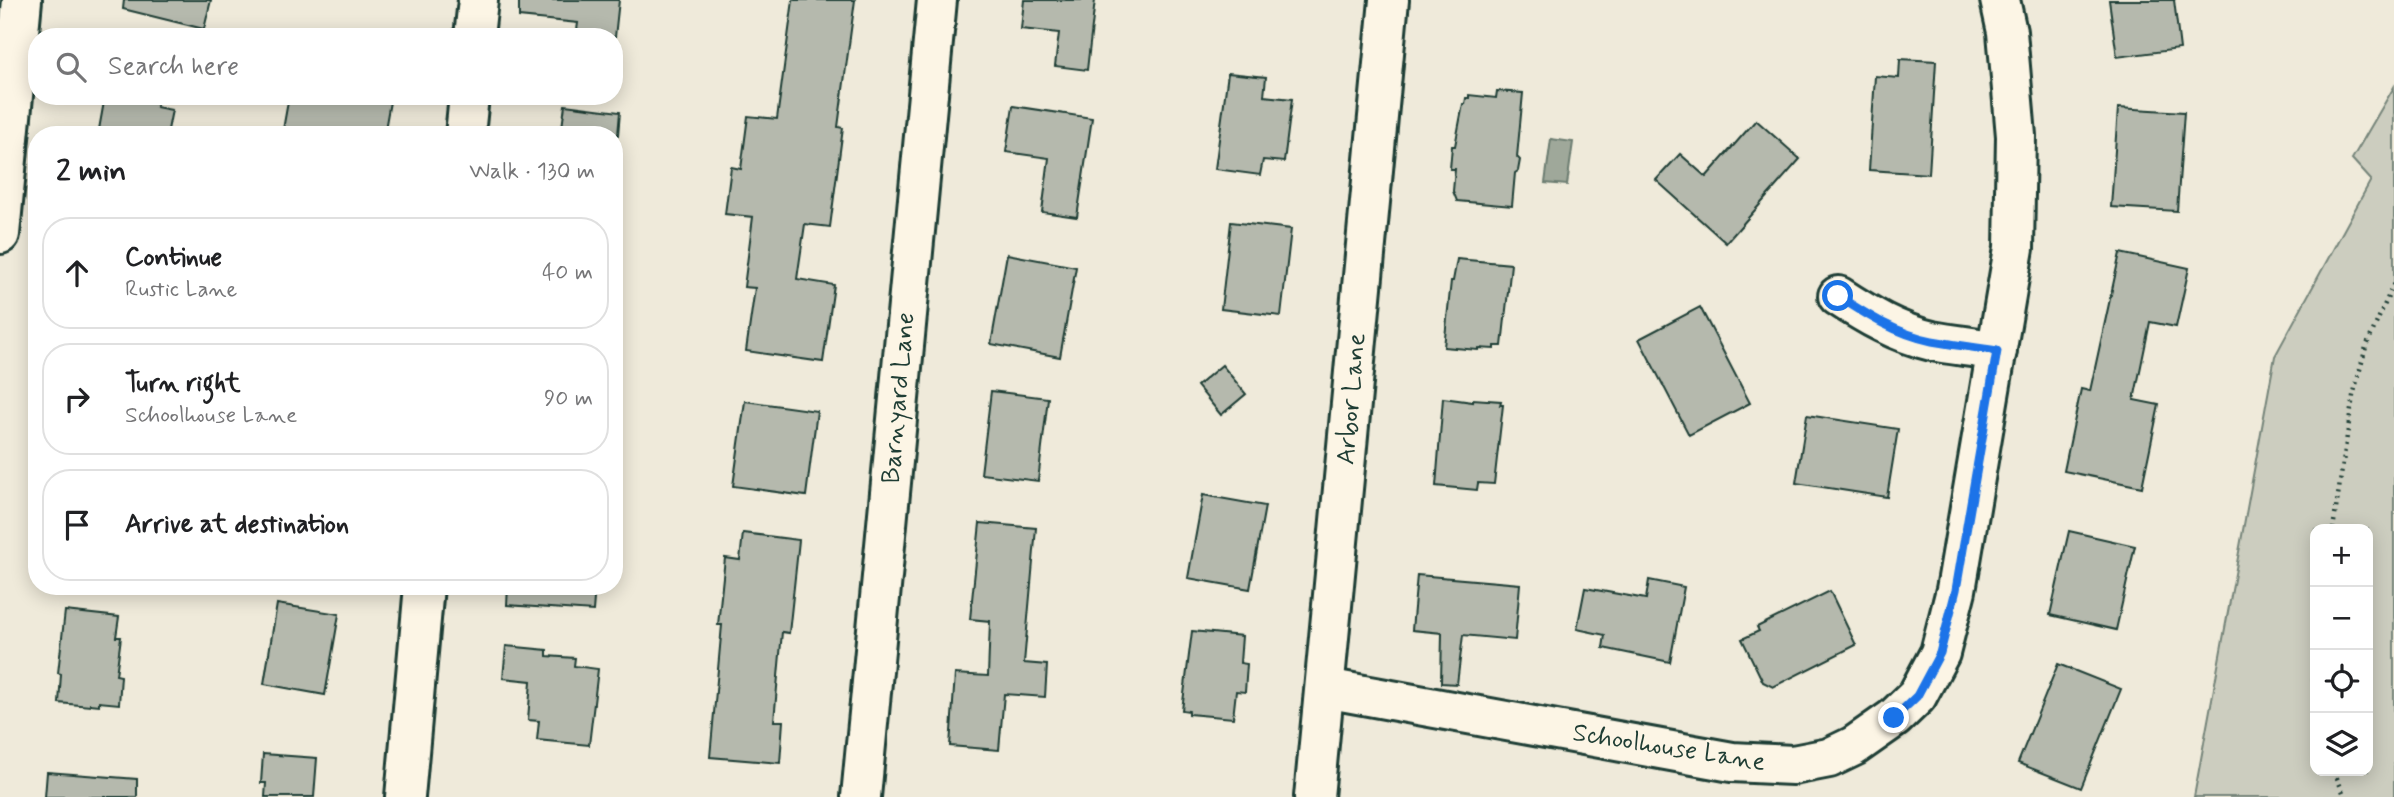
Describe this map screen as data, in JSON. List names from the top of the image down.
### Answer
{
  "streets": {
    "street": ["Barnyard Lane", "Arbor Lane", "Schoolhouse Lane"]
  },
  "crossings": [
    ["Arbor Lane", "Schoolhouse Lane"]
  ],
  "page": {
    "search": "Search here",
    "heading": ["2 min", "Walk · 130 m"],
    "list": [
      ["Continue", "Rustic Lane", "40 m"],
      ["Turn right", "Schoolhouse Lane", "90 m"],
      "Arrive at destination"
    ],
    "map_buttons": ["+", "−"]
  }
}
